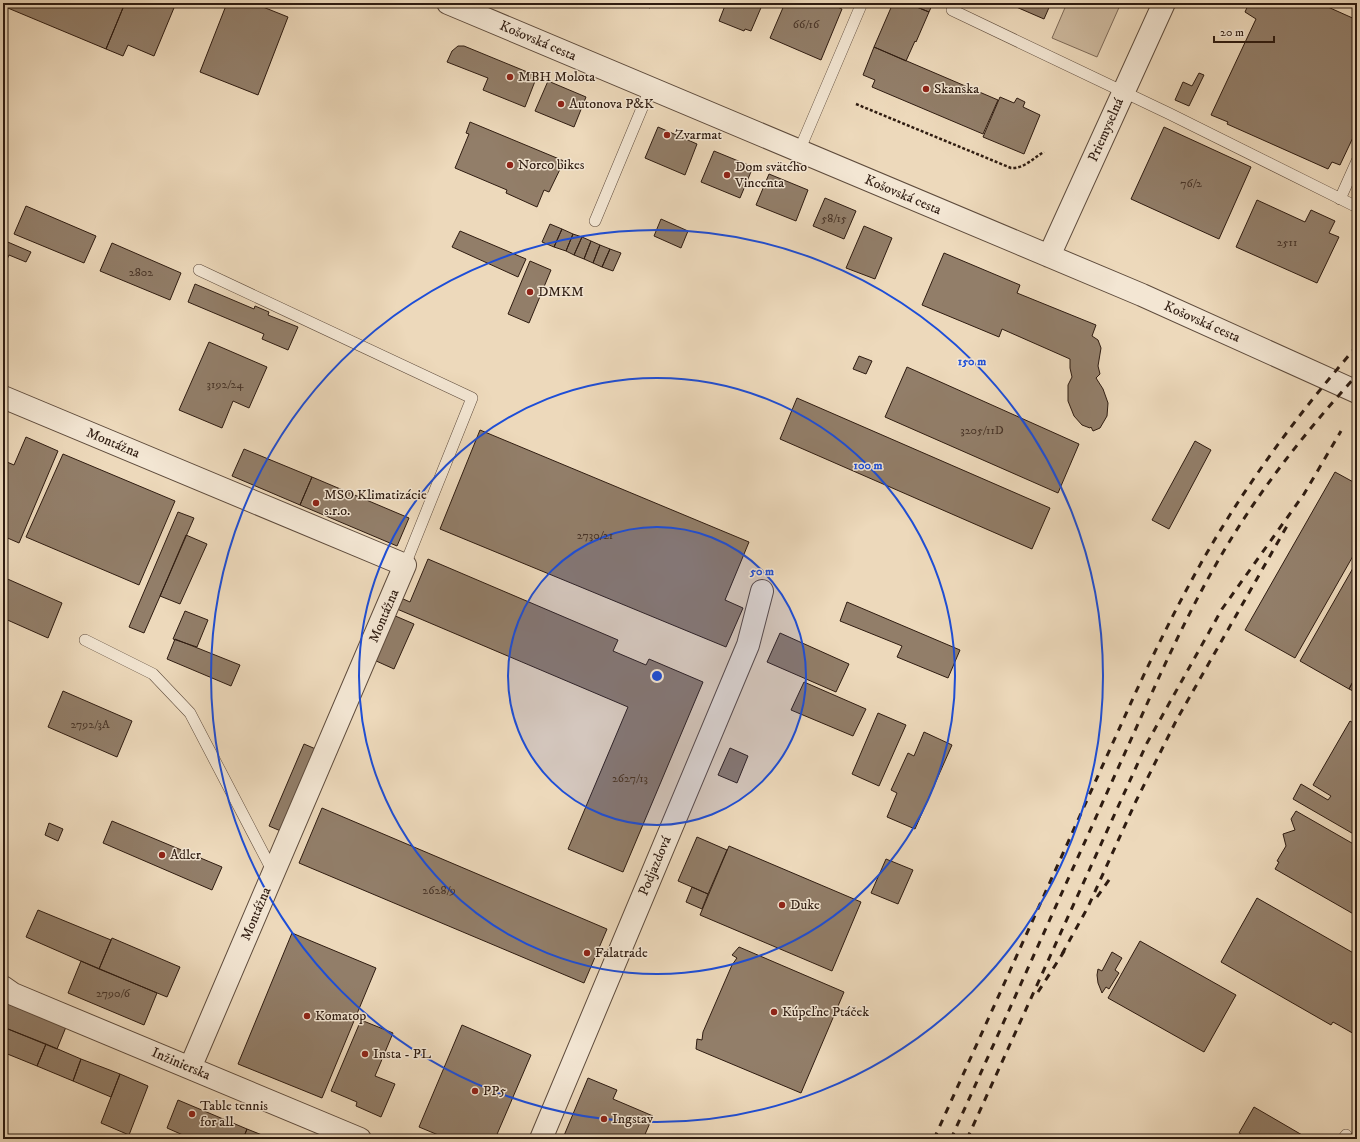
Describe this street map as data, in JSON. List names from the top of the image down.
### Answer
{
  "streets": {
    "street": [
      "Košovská cesta",
      "Priemyselná",
      "Montážna",
      "Podjazdová",
      "Inžinierska"
    ]
  },
  "crossings": [
    ["Košovská cesta", "Priemyselná"],
    ["Montážna", "Inžinierska"]
  ],
  "places": [
    "MBH Molota",
    "Skanska",
    "Autonova P&K",
    "Zvarmat",
    "Norco bikes",
    "Dom svätého Vincenta",
    "DMKM",
    "MSO Klimatizácie s.r.o.",
    "Adler",
    "Duke",
    "Falatrade",
    "Kúpeľne Ptáček",
    "Komatop",
    "Insta - PL",
    "PP5",
    "Table tennis for all",
    "Ingstav"
  ],
  "house_numbers": [
    "66/16",
    "76/2",
    "58/15",
    "2511",
    "2802",
    "3192/24",
    "3205/11D",
    "2730/21",
    "2792/3A",
    "2627/13",
    "2628/9",
    "2790/6"
  ],
  "scale_bar": "20 m",
  "rings": ["150 m", "100 m", "50 m"]
}
